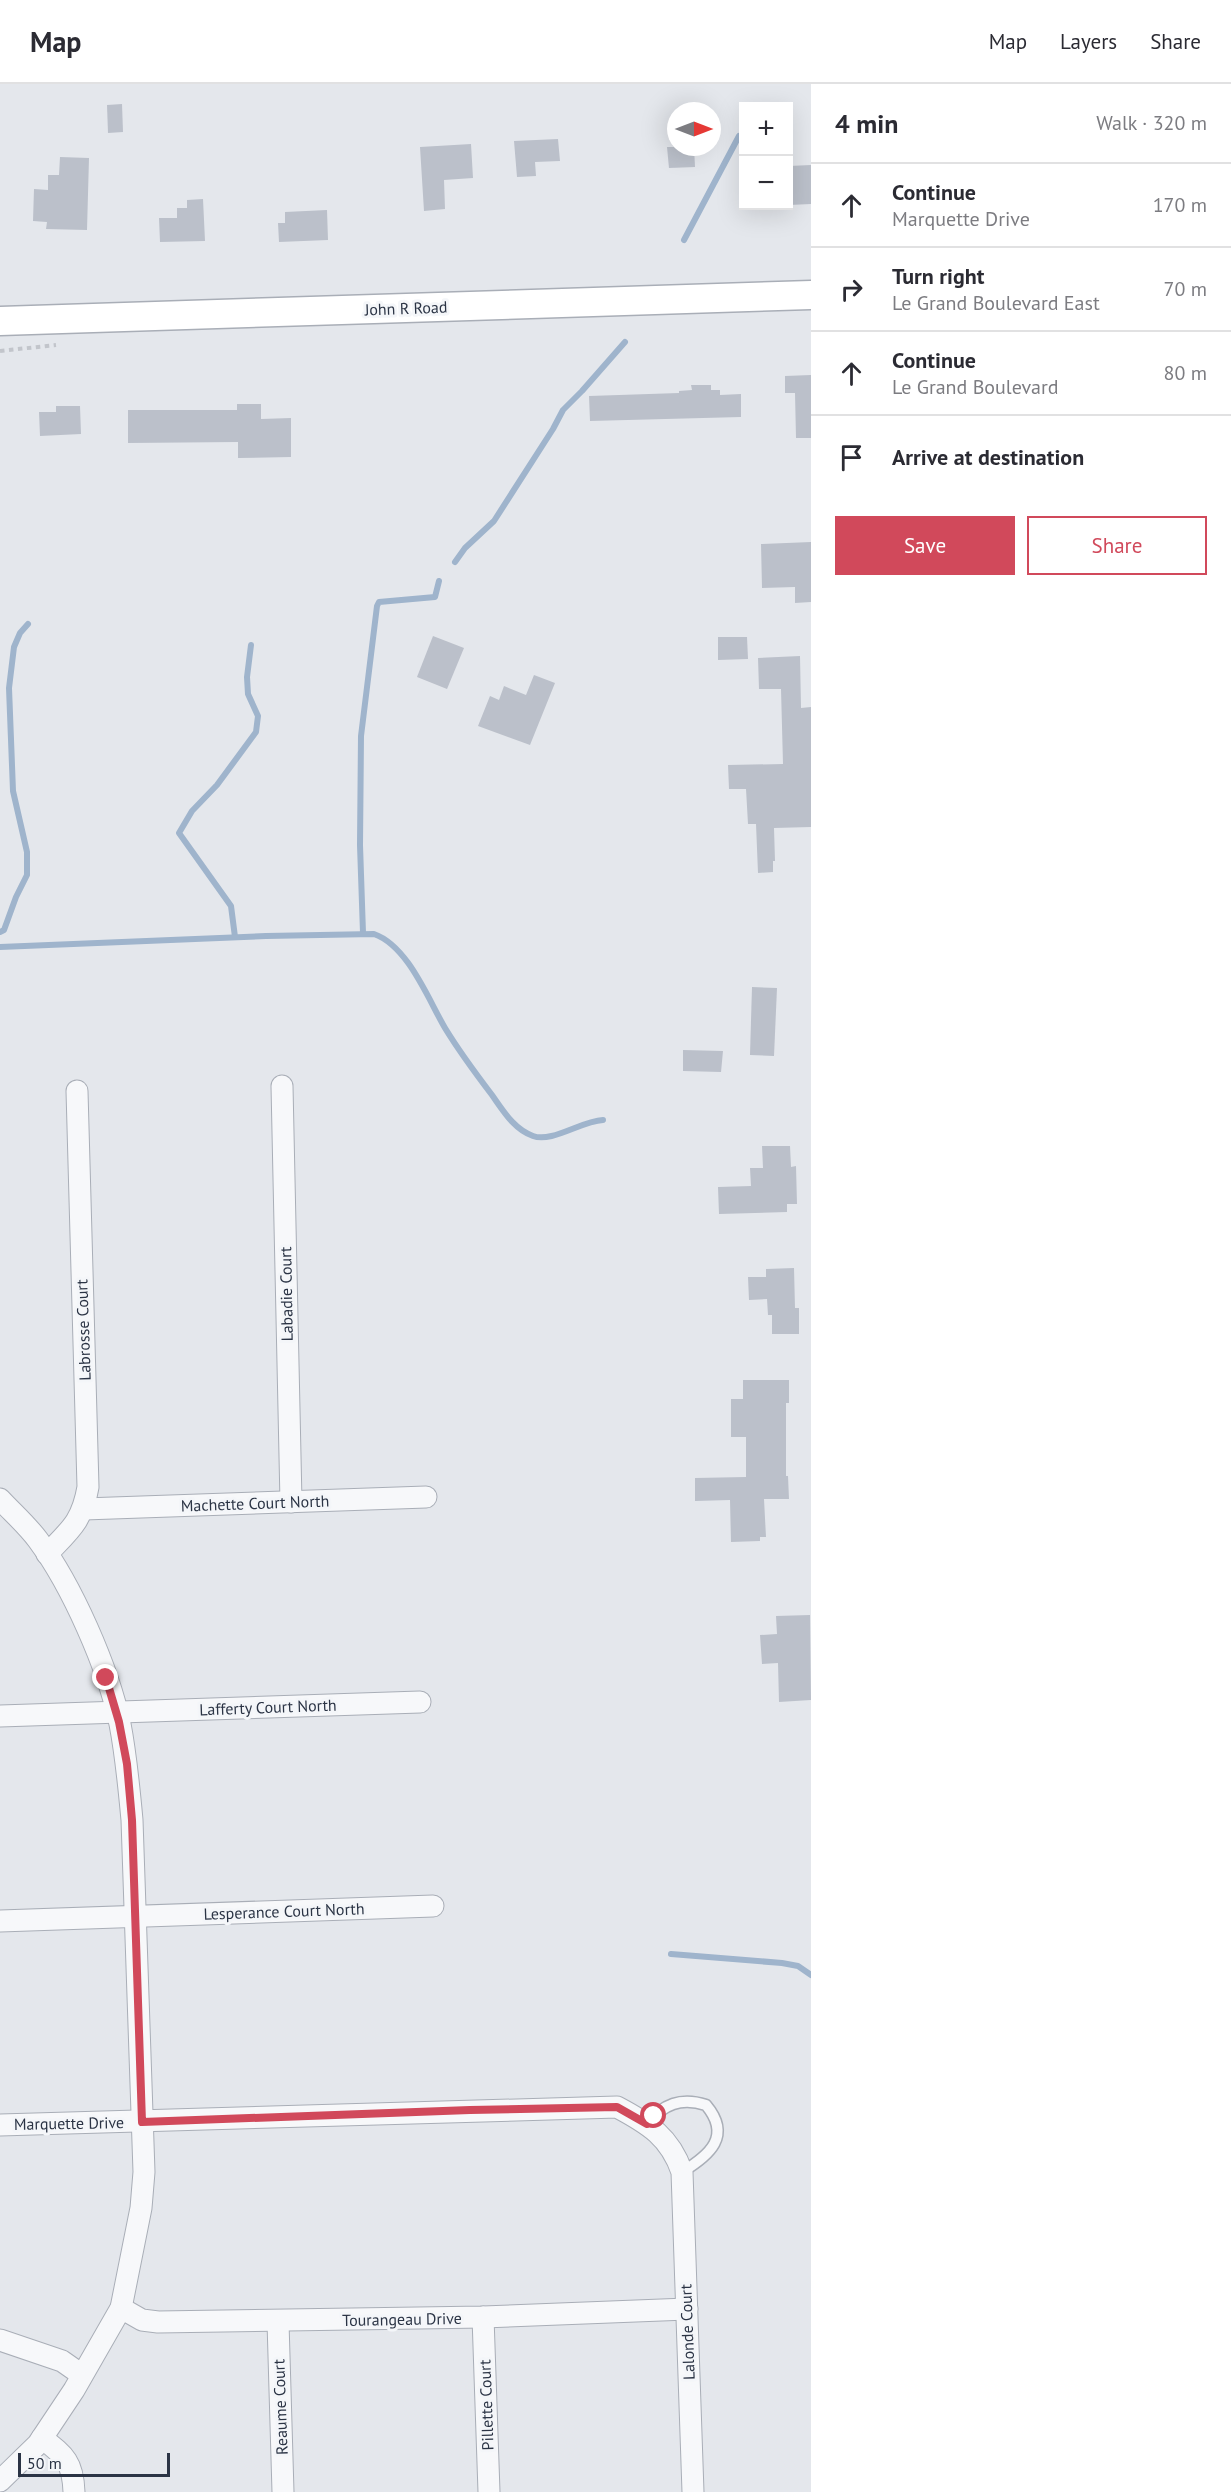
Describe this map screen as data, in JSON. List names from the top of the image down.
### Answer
{
  "streets": {
    "street": [
      "John R Road",
      "Labadie Court",
      "Labrosse Court",
      "Machette Court North",
      "Lafferty Court North",
      "Lesperance Court North",
      "Marquette Drive",
      "Tourangeau Drive",
      "Lalonde Court",
      "Pillette Court",
      "Reaume Court"
    ]
  },
  "crossings": [
    ["Labadie Court", "Machette Court North"],
    ["Labrosse Court", "Machette Court North"],
    ["Marquette Drive", "Lalonde Court"],
    ["Tourangeau Drive", "Lalonde Court"],
    ["Tourangeau Drive", "Pillette Court"],
    ["Tourangeau Drive", "Reaume Court"]
  ],
  "scale_bar": "50 m",
  "north": "right",
  "page": {
    "header": "Map",
    "nav": ["Map", "Layers", "Share"],
    "heading": ["4 min", "Walk · 320 m"],
    "map_buttons": ["+", "−"],
    "list": [
      ["Continue", "Marquette Drive", "170 m"],
      ["Turn right", "Le Grand Boulevard East", "70 m"],
      ["Continue", "Le Grand Boulevard", "80 m"],
      "Arrive at destination"
    ],
    "buttons": ["Save", "Share"],
    "scale": "50 m"
  }
}
